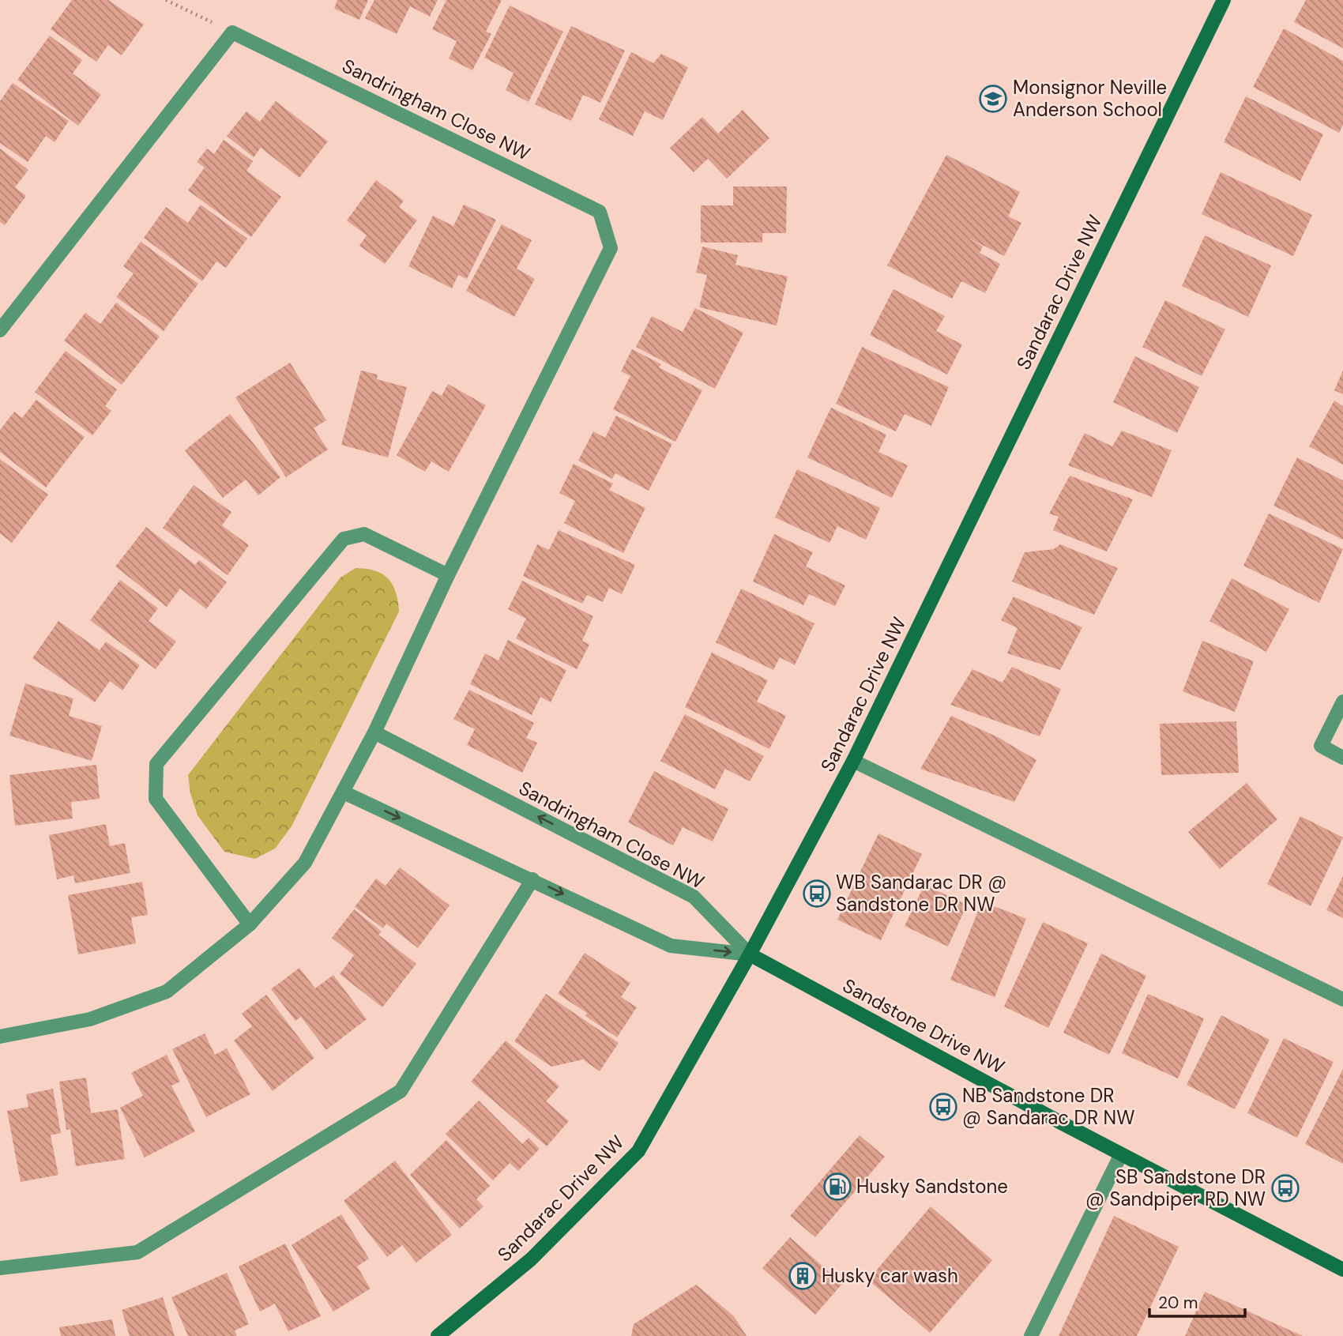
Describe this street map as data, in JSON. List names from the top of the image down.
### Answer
{
  "streets": {
    "street": ["Sandringham Close NW", "Sandarac Drive NW", "Sandstone Drive NW"]
  },
  "crossings": [
    ["Sandringham Close NW", "Sandarac Drive NW"],
    ["Sandringham Close NW", "Sandstone Drive NW"],
    ["Sandarac Drive NW", "Sandstone Drive NW"]
  ],
  "places": {
    "school or university": ["Monsignor Neville Anderson School"],
    "bus stop": ["WB Sandarac DR @ Sandstone DR NW", "NB Sandstone DR @ Sandarac DR NW", "SB Sandstone DR @ Sandpiper RD NW"],
    "fuel station": ["Husky Sandstone"],
    "building": ["Husky car wash"]
  },
  "scale_bar": "20 m"
}
